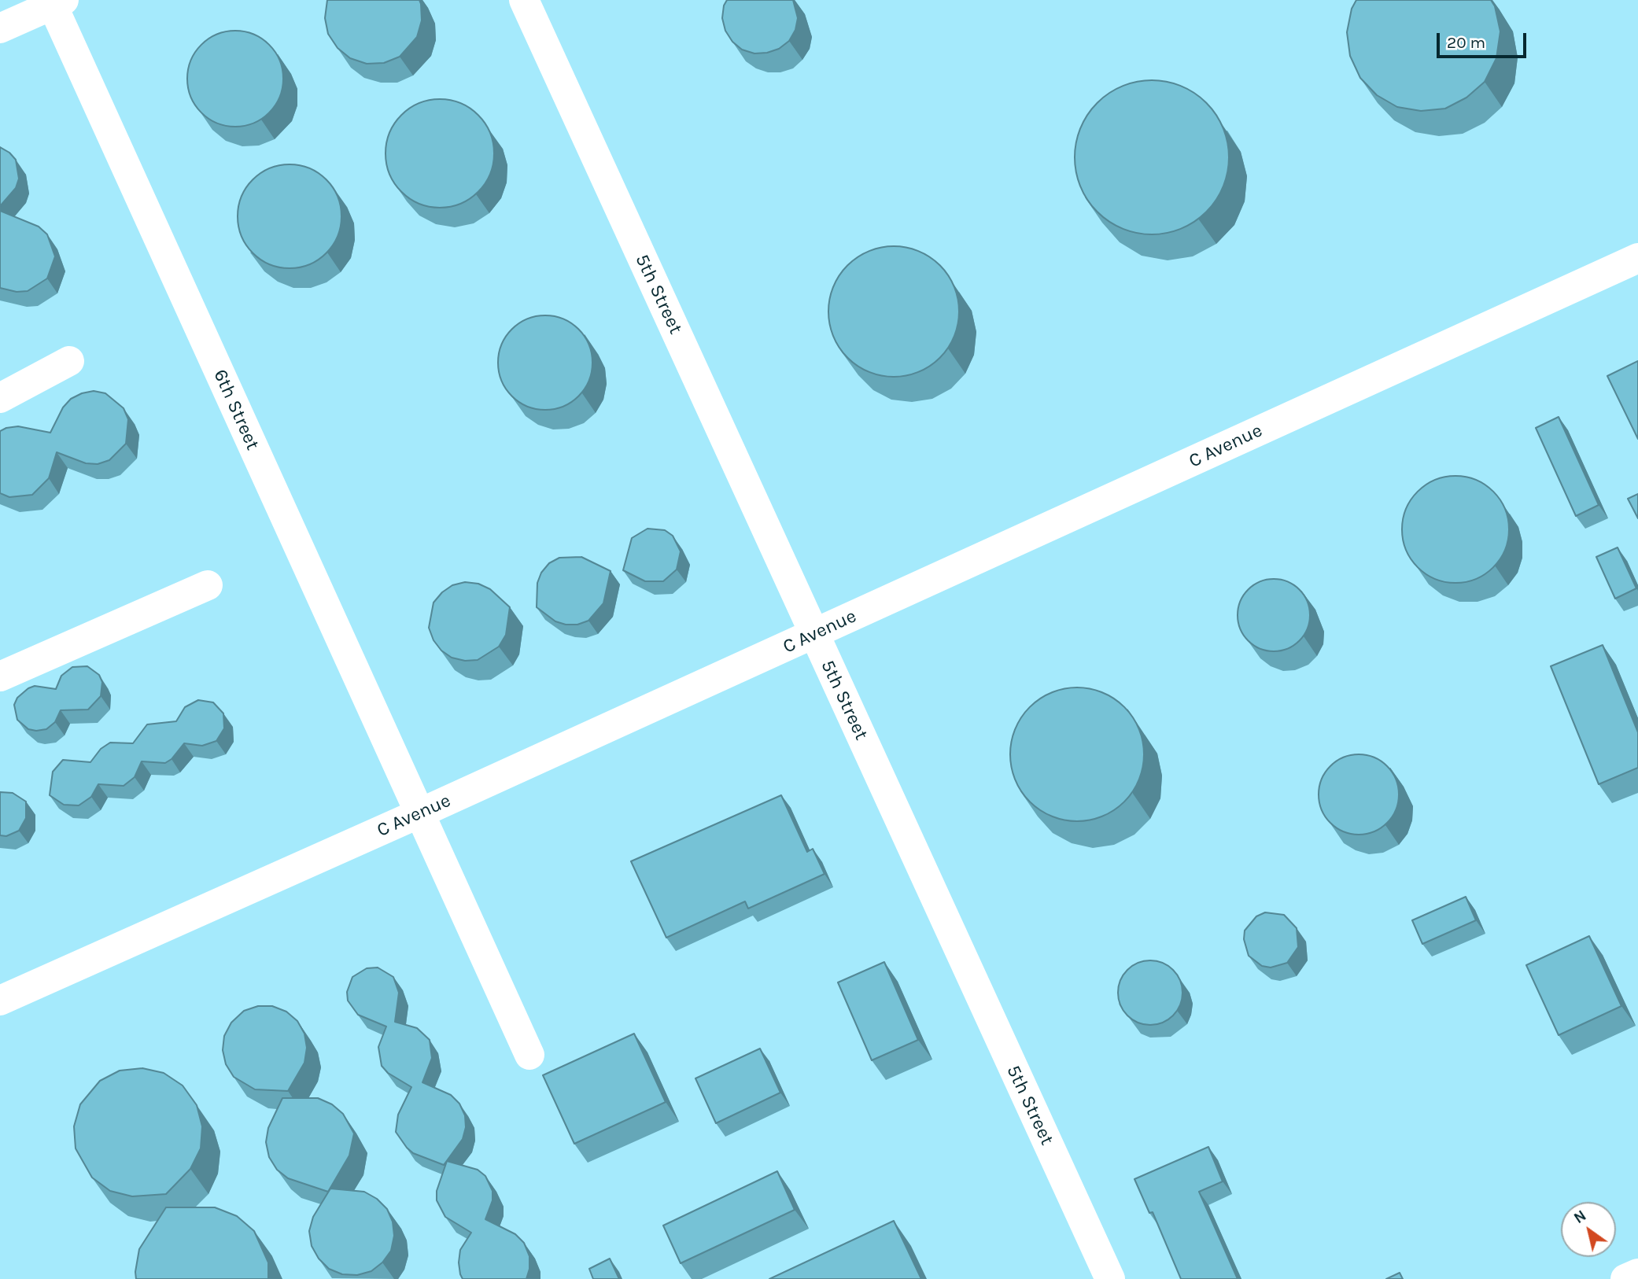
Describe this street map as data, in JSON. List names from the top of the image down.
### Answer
{
  "streets": {
    "lane": ["5th Street", "6th Street", "C Avenue"]
  },
  "crossings": [
    ["5th Street", "C Avenue"],
    ["6th Street", "C Avenue"]
  ],
  "scale_bar": "20 m",
  "north": "top left"
}
